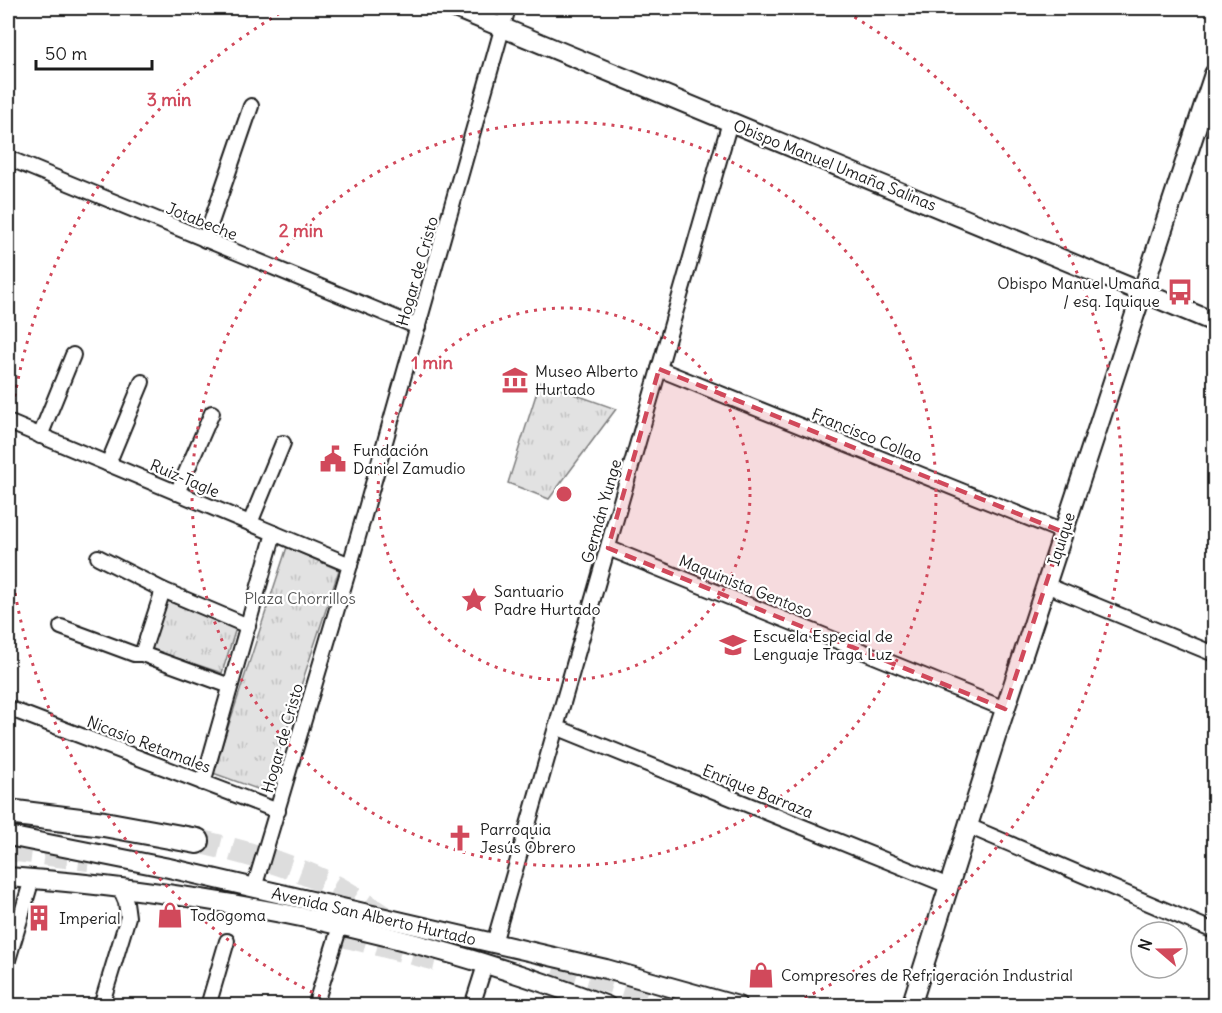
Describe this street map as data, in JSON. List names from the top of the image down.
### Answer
{
  "streets": {
    "street": [
      "Obispo Manuel Umaña Salinas",
      "Jotabeche",
      "Hogar de Cristo",
      "Francisco Collao",
      "Ruiz-Tagle",
      "Germán Yunge",
      "Iquique",
      "Maquinista Gentoso",
      "Nicasio Retamales",
      "Enrique Barraza",
      "Avenida San Alberto Hurtado"
    ]
  },
  "crossings": [
    ["Obispo Manuel Umaña Salinas", "Hogar de Cristo"],
    ["Obispo Manuel Umaña Salinas", "Germán Yunge"],
    ["Obispo Manuel Umaña Salinas", "Iquique"],
    ["Jotabeche", "Hogar de Cristo"],
    ["Hogar de Cristo", "Ruiz-Tagle"],
    ["Hogar de Cristo", "Nicasio Retamales"],
    ["Hogar de Cristo", "Avenida San Alberto Hurtado"],
    ["Francisco Collao", "Germán Yunge"],
    ["Francisco Collao", "Iquique"],
    ["Germán Yunge", "Maquinista Gentoso"],
    ["Germán Yunge", "Enrique Barraza"],
    ["Germán Yunge", "Avenida San Alberto Hurtado"],
    ["Iquique", "Maquinista Gentoso"],
    ["Iquique", "Enrique Barraza"]
  ],
  "parks": ["Plaza Chorrillos"],
  "places": {
    "bus stop": ["Obispo Manuel Umaña / esq. Iquique"],
    "museum": ["Museo Alberto Hurtado"],
    "public building": ["Fundación Daniel Zamudio"],
    "place": ["Santuario Padre Hurtado"],
    "school or university": ["Escuela Especial de Lenguaje Traga Luz"],
    "church": ["Parroquia Jesús Obrero"],
    "shop": ["Todogoma", "Compresores de Refrigeración Industrial"],
    "building": ["Imperial"]
  },
  "scale_bar": "50 m",
  "north": "left",
  "rings": ["3 min", "2 min", "1 min"]
}
